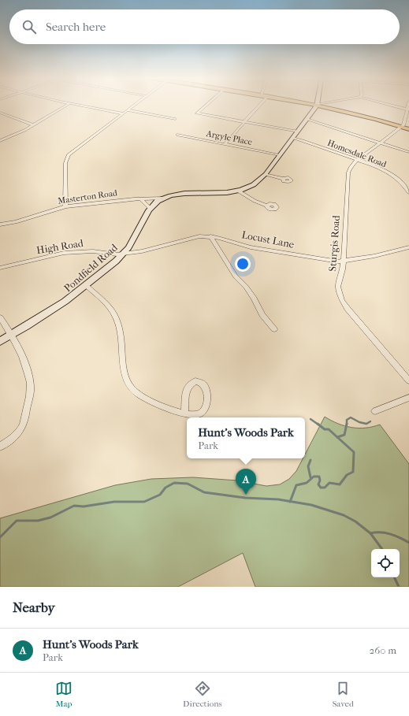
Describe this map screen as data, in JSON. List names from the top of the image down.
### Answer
{
  "streets": {
    "street": [
      "Argyle Place",
      "Homesdale Road",
      "Masterton Road",
      "Locust Lane",
      "Sturgis Road",
      "High Road",
      "Pondfield Road"
    ]
  },
  "crossings": [
    ["Argyle Place", "Pondfield Road"],
    ["Homesdale Road", "Sturgis Road"],
    ["Homesdale Road", "Pondfield Road"],
    ["Masterton Road", "Pondfield Road"],
    ["Locust Lane", "Sturgis Road"],
    ["Locust Lane", "High Road"],
    ["Locust Lane", "Pondfield Road"],
    ["High Road", "Pondfield Road"]
  ],
  "page": {
    "search": "Search here",
    "popup": ["Hunt's Woods Park", "Park"],
    "pins": "A",
    "heading": "Nearby",
    "list": [
      {
        "mark": "A",
        "name": "Hunt's Woods Park",
        "note": "Park",
        "value": "260 m"
      }
    ],
    "nav": ["Map", "Directions", "Saved"]
  }
}
